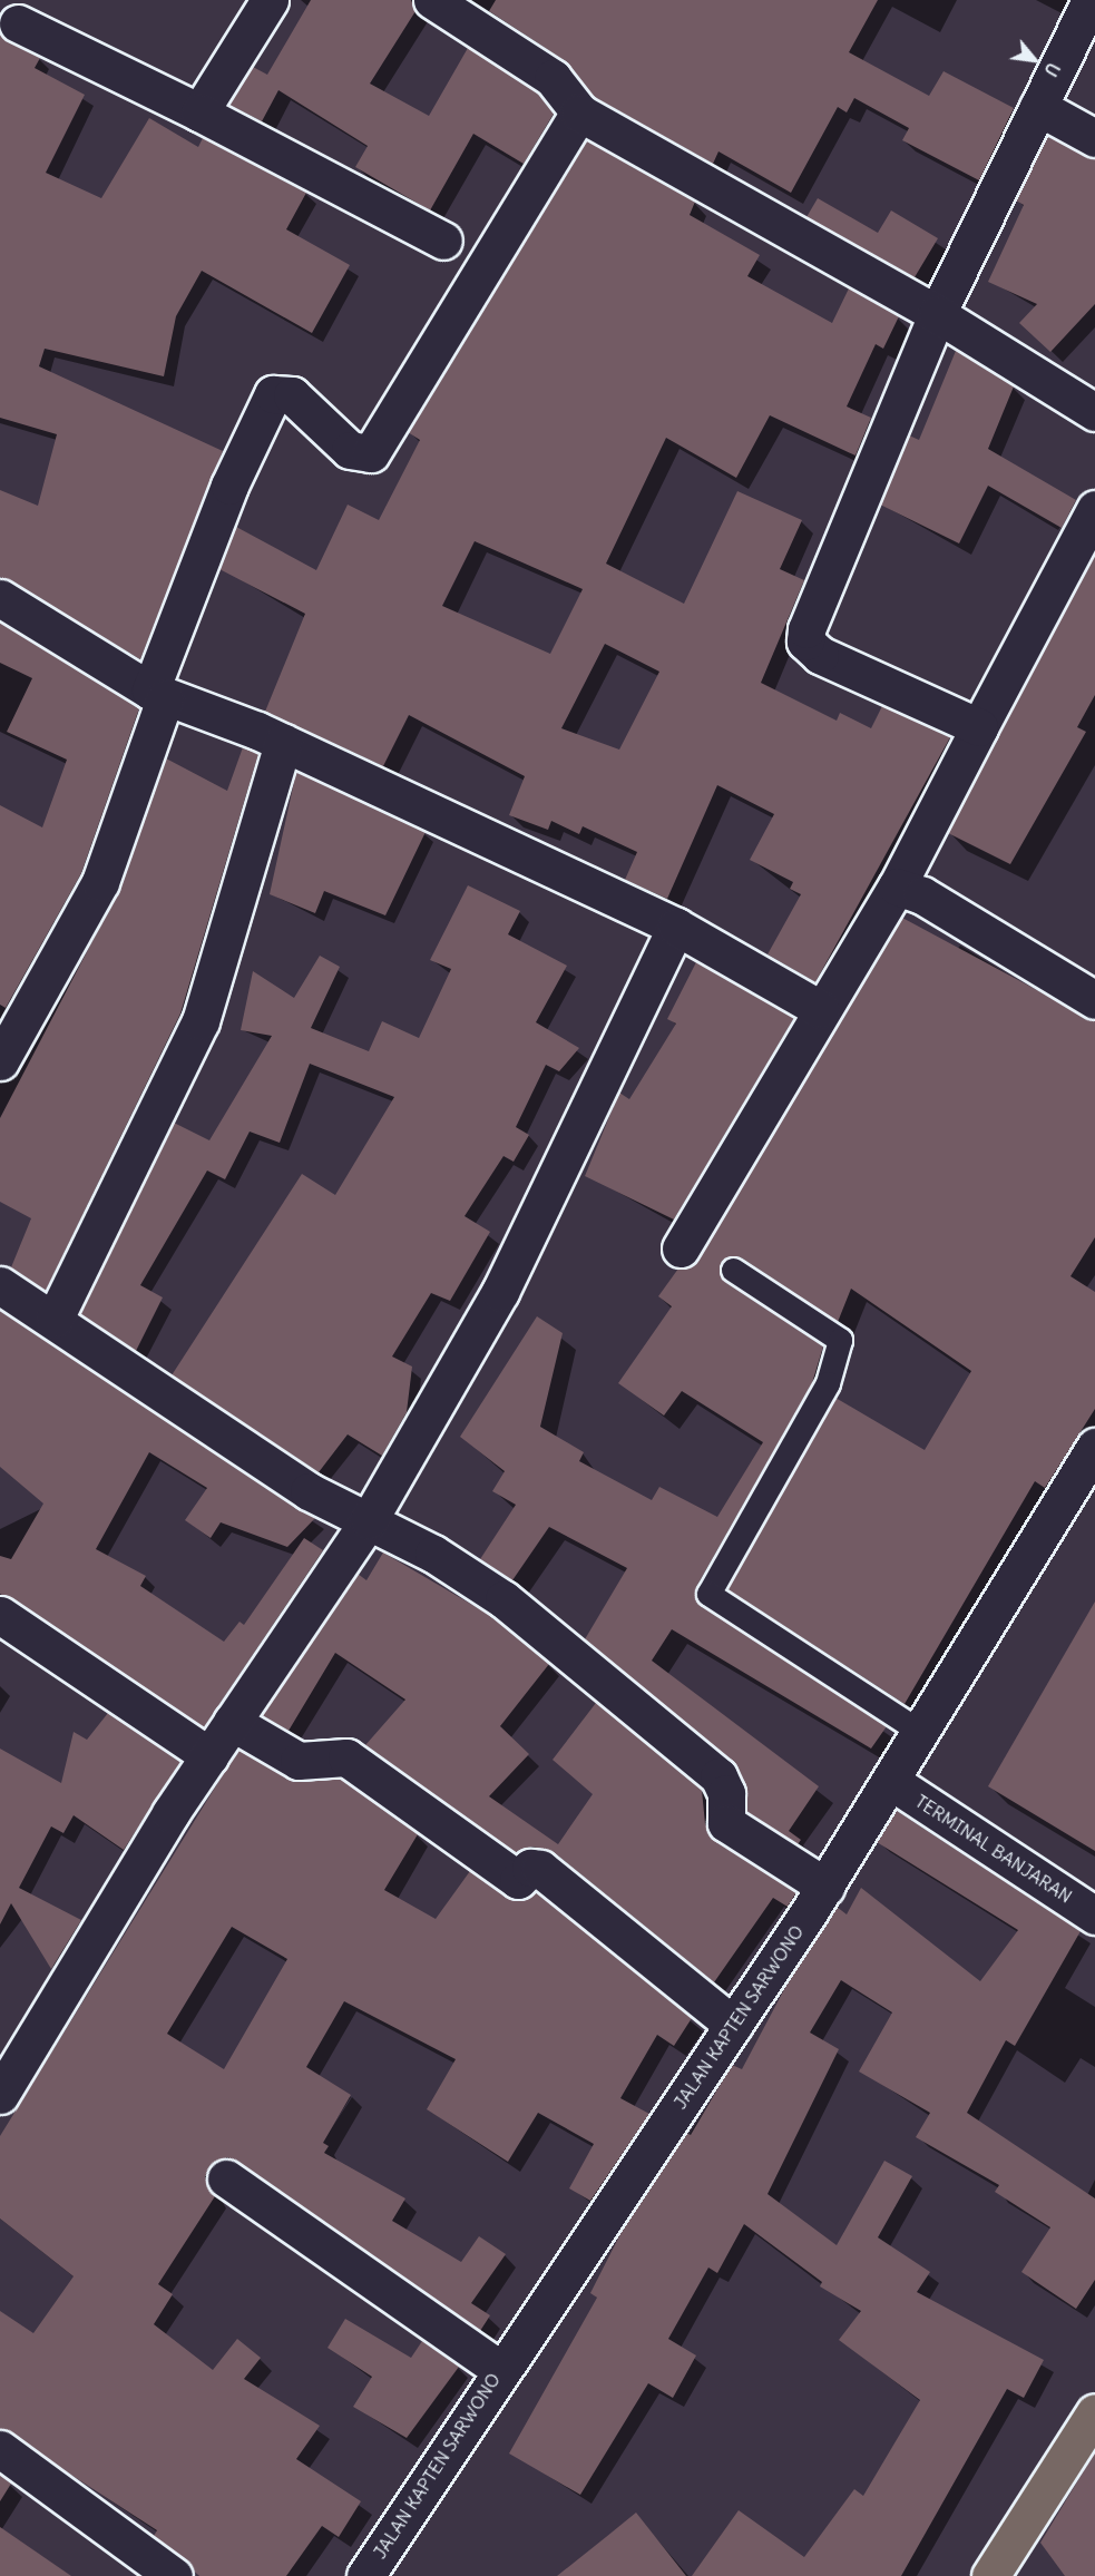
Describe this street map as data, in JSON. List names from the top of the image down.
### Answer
{
  "streets": {
    "street": ["TERMINAL BANJARAN", "JALAN KAPTEN SARWONO"]
  },
  "crossings": [
    ["TERMINAL BANJARAN", "JALAN KAPTEN SARWONO"]
  ],
  "north": "bottom right"
}
